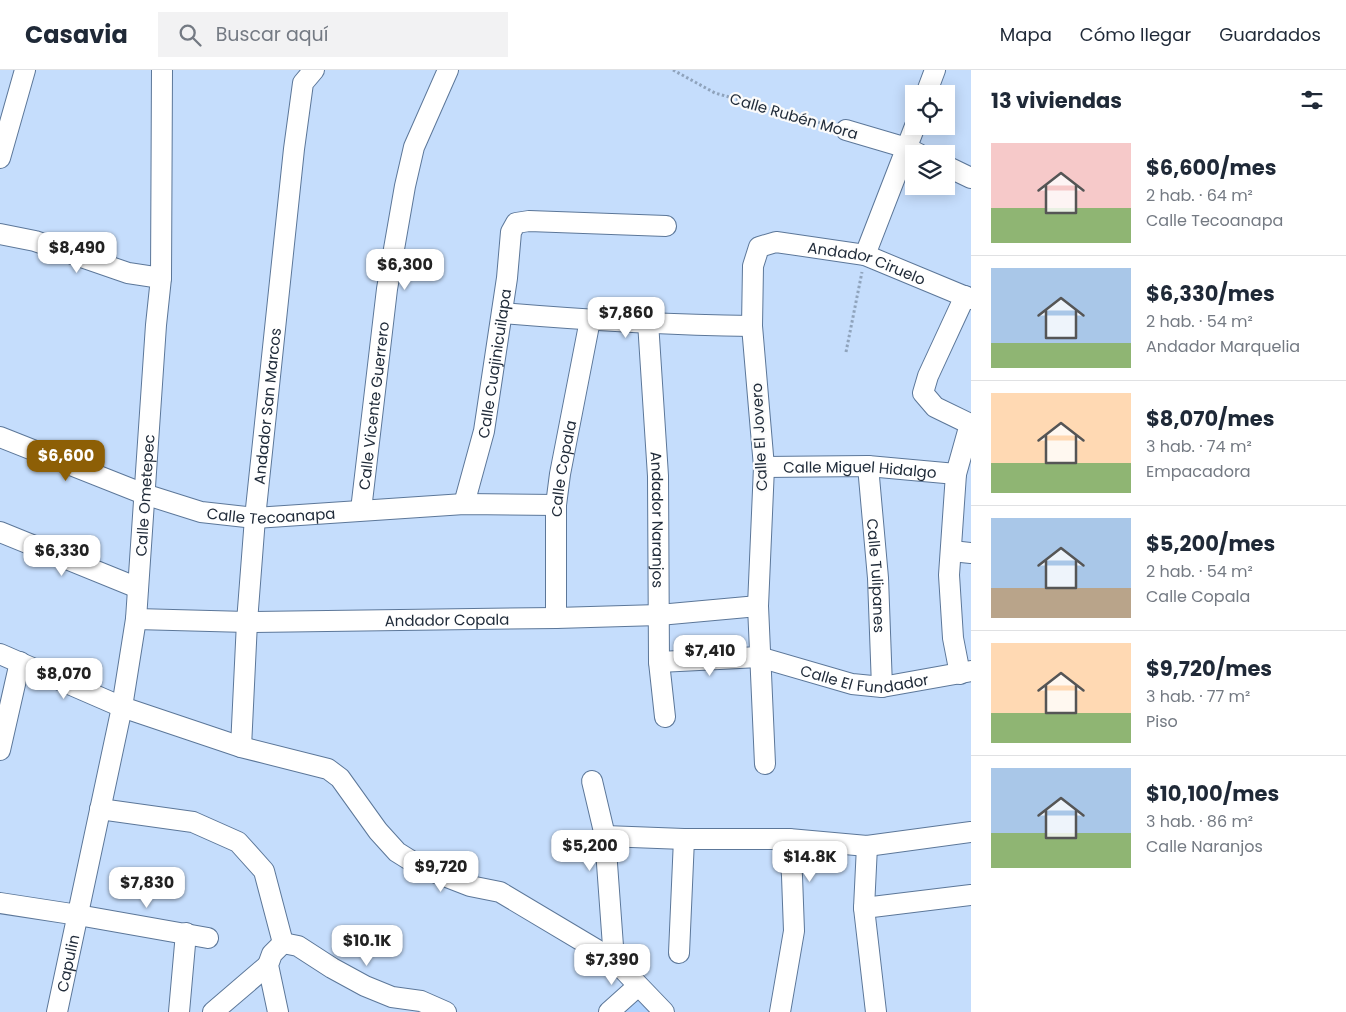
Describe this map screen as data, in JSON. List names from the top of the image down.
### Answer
{
  "streets": {
    "street": [
      "Calle Rubén Mora",
      "Andador Ciruelo",
      "Calle Cuajinicuilapa",
      "Calle Vicente Guerrero",
      "Andador San Marcos",
      "Calle El Jovero",
      "Calle Copala",
      "Calle Miguel Hidalgo",
      "Calle Ometepec",
      "Calle Tecoanapa",
      "Andador Naranjos",
      "Calle Tulipanes",
      "Andador Copala",
      "Calle El Fundador",
      "Capulin"
    ]
  },
  "crossings": [
    ["Andador Ciruelo", "Calle El Jovero"],
    ["Calle Cuajinicuilapa", "Calle Tecoanapa"],
    ["Calle Vicente Guerrero", "Calle Tecoanapa"],
    ["Andador San Marcos", "Calle Tecoanapa"],
    ["Andador San Marcos", "Andador Copala"],
    ["Calle El Jovero", "Calle Miguel Hidalgo"],
    ["Calle El Jovero", "Andador Copala"],
    ["Calle El Jovero", "Calle El Fundador"],
    ["Calle Copala", "Calle Tecoanapa"],
    ["Calle Copala", "Andador Copala"],
    ["Calle Miguel Hidalgo", "Calle Tulipanes"],
    ["Calle Ometepec", "Calle Tecoanapa"],
    ["Calle Ometepec", "Andador Copala"],
    ["Calle Ometepec", "Capulin"],
    ["Andador Naranjos", "Andador Copala"],
    ["Calle Tulipanes", "Calle El Fundador"]
  ],
  "page": {
    "header": "Casavia",
    "search": "Buscar aquí",
    "nav": ["Mapa", "Cómo llegar", "Guardados"],
    "heading": "13 viviendas",
    "list": [
      {
        "name": "$6,600/mes",
        "note": "2 hab. · 64 m² · Calle Tecoanapa"
      },
      {
        "name": "$6,330/mes",
        "note": "2 hab. · 54 m² · Andador Marquelia"
      },
      {
        "name": "$8,070/mes",
        "note": "3 hab. · 74 m² · Empacadora"
      },
      {
        "name": "$5,200/mes",
        "note": "2 hab. · 54 m² · Calle Copala"
      },
      {
        "name": "$9,720/mes",
        "note": "3 hab. · 77 m² · Piso"
      },
      {
        "name": "$10,100/mes",
        "note": "3 hab. · 86 m² · Calle Naranjos"
      }
    ],
    "price": [
      "$8,490",
      "$6,300",
      "$7,860",
      "$6,600",
      "$6,330",
      "$7,410",
      "$8,070",
      "$5,200",
      "$14.8K",
      "$9,720",
      "$7,830",
      "$10.1K",
      "$7,390"
    ]
  }
}
